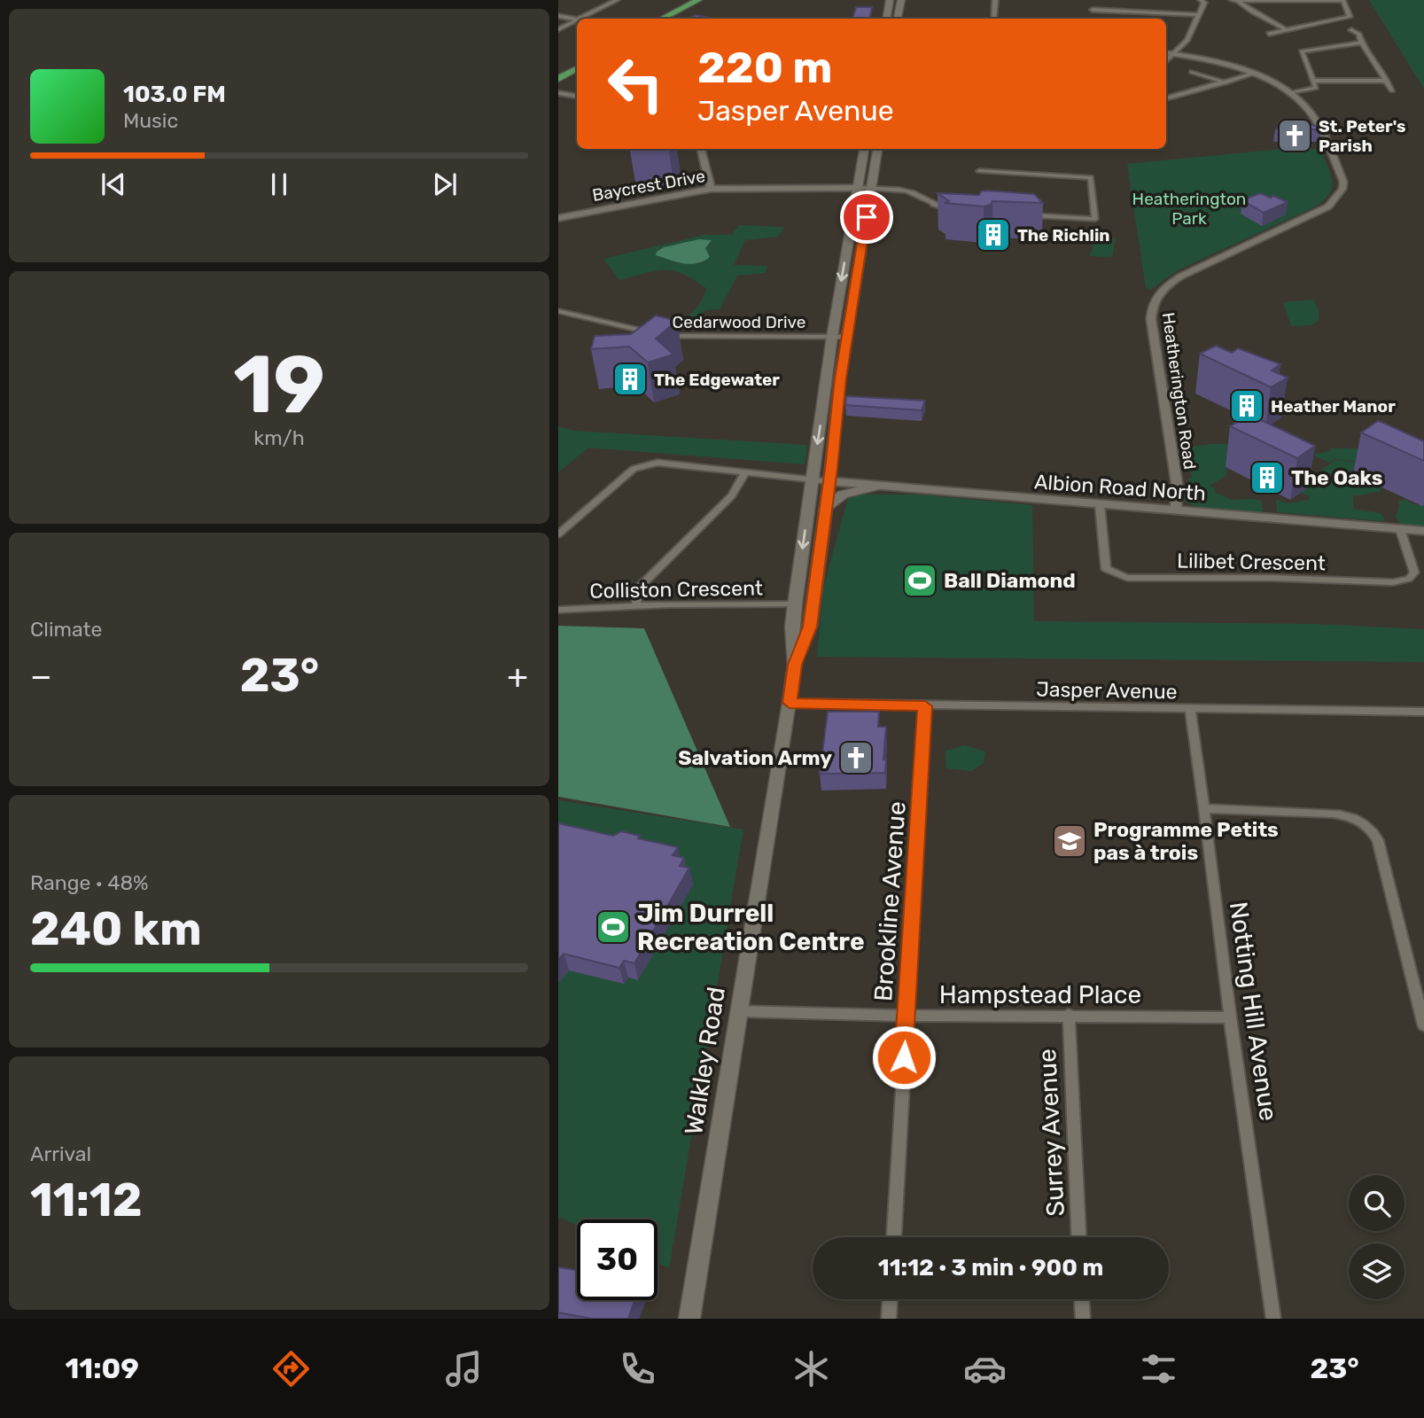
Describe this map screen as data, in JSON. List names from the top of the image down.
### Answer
{
  "streets": {
    "main road": ["Walkley Road"],
    "street": [
      "Baycrest Drive",
      "Cedarwood Drive",
      "Heatherington Road",
      "Albion Road North",
      "Lilibet Crescent",
      "Colliston Crescent",
      "Jasper Avenue",
      "Brookline Avenue",
      "Hampstead Place",
      "Notting Hill Avenue",
      "Surrey Avenue"
    ]
  },
  "crossings": [
    ["Baycrest Drive", "Walkley Road"],
    ["Cedarwood Drive", "Walkley Road"],
    ["Heatherington Road", "Albion Road North"],
    ["Albion Road North", "Lilibet Crescent"],
    ["Albion Road North", "Walkley Road"],
    ["Colliston Crescent", "Walkley Road"],
    ["Jasper Avenue", "Brookline Avenue"],
    ["Jasper Avenue", "Notting Hill Avenue"],
    ["Jasper Avenue", "Walkley Road"],
    ["Brookline Avenue", "Hampstead Place"],
    ["Hampstead Place", "Notting Hill Avenue"],
    ["Hampstead Place", "Walkley Road"],
    ["Hampstead Place", "Surrey Avenue"]
  ],
  "parks": ["Heatherington Park"],
  "places": {
    "church": ["St. Peter's Parish", "Salvation Army"],
    "building": [
      "The Richlin",
      "The Edgewater",
      "Heather Manor",
      "The Oaks"
    ],
    "sports": ["Ball Diamond", "Jim Durrell Recreation Centre"],
    "school or university": ["Programme Petits pas à trois"]
  },
  "page": {
    "turn": ["220 m", "Jasper Avenue"],
    "song": ["103.0 FM", "Music"],
    "tile": [
      ["19", "km/h"],
      "Climate",
      ["Range · 48%", "240 km"],
      ["Arrival", "11:12"]
    ],
    "heat": ["−", "23°", "+"],
    "limit": "30",
    "trip": "11:12 · 3 min · 900 m",
    "tabs": ["11:09", "23°"]
  }
}
